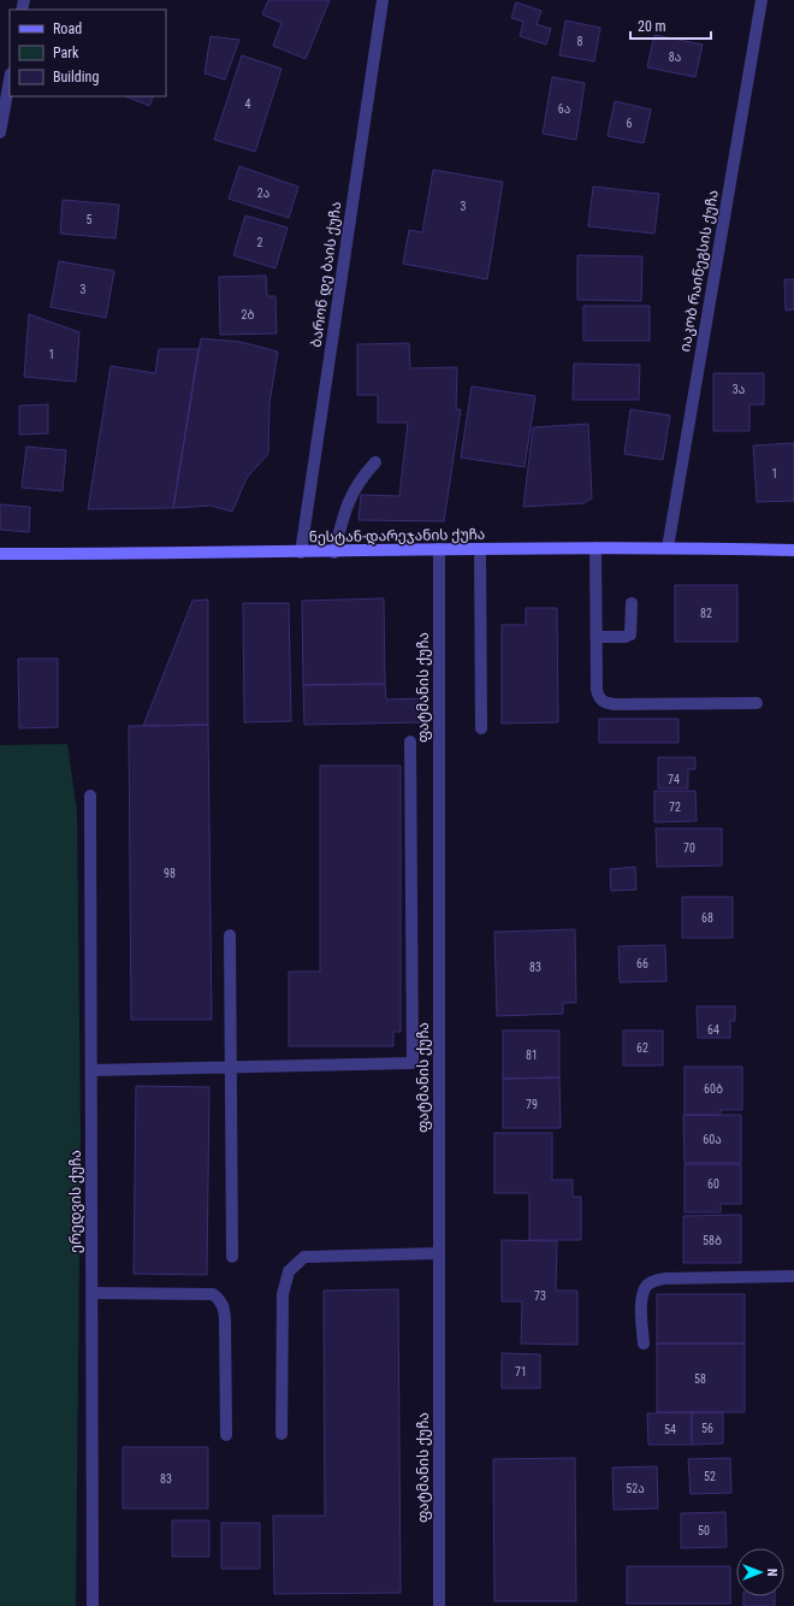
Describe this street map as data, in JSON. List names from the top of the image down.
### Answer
{
  "streets": {
    "street": [
      "იაკობ რაინეგსის ქუჩა",
      "ბარონ დე ბაის ქუჩა",
      "ნესტან-დარეჯანის ქუჩა",
      "ფატმანის ქუჩა",
      "ერედვის ქუჩა"
    ]
  },
  "crossings": [
    ["იაკობ რაინეგსის ქუჩა", "ნესტან-დარეჯანის ქუჩა"],
    ["ბარონ დე ბაის ქუჩა", "ნესტან-დარეჯანის ქუჩა"],
    ["ნესტან-დარეჯანის ქუჩა", "ფატმანის ქუჩა"]
  ],
  "house_numbers": [
    "8",
    "8ა",
    "4",
    "6ა",
    "6",
    "2ა",
    "3",
    "5",
    "2",
    "3",
    "2ბ",
    "1",
    "3ა",
    "1",
    "82",
    "74",
    "72",
    "70",
    "98",
    "68",
    "66",
    "83",
    "64",
    "62",
    "81",
    "60ბ",
    "79",
    "60ა",
    "60",
    "58ბ",
    "73",
    "71",
    "58",
    "56",
    "54",
    "52",
    "83",
    "52ა",
    "50"
  ],
  "legend": ["Road", "Park", "Building"],
  "scale_bar": "20 m",
  "north": "right"
}
